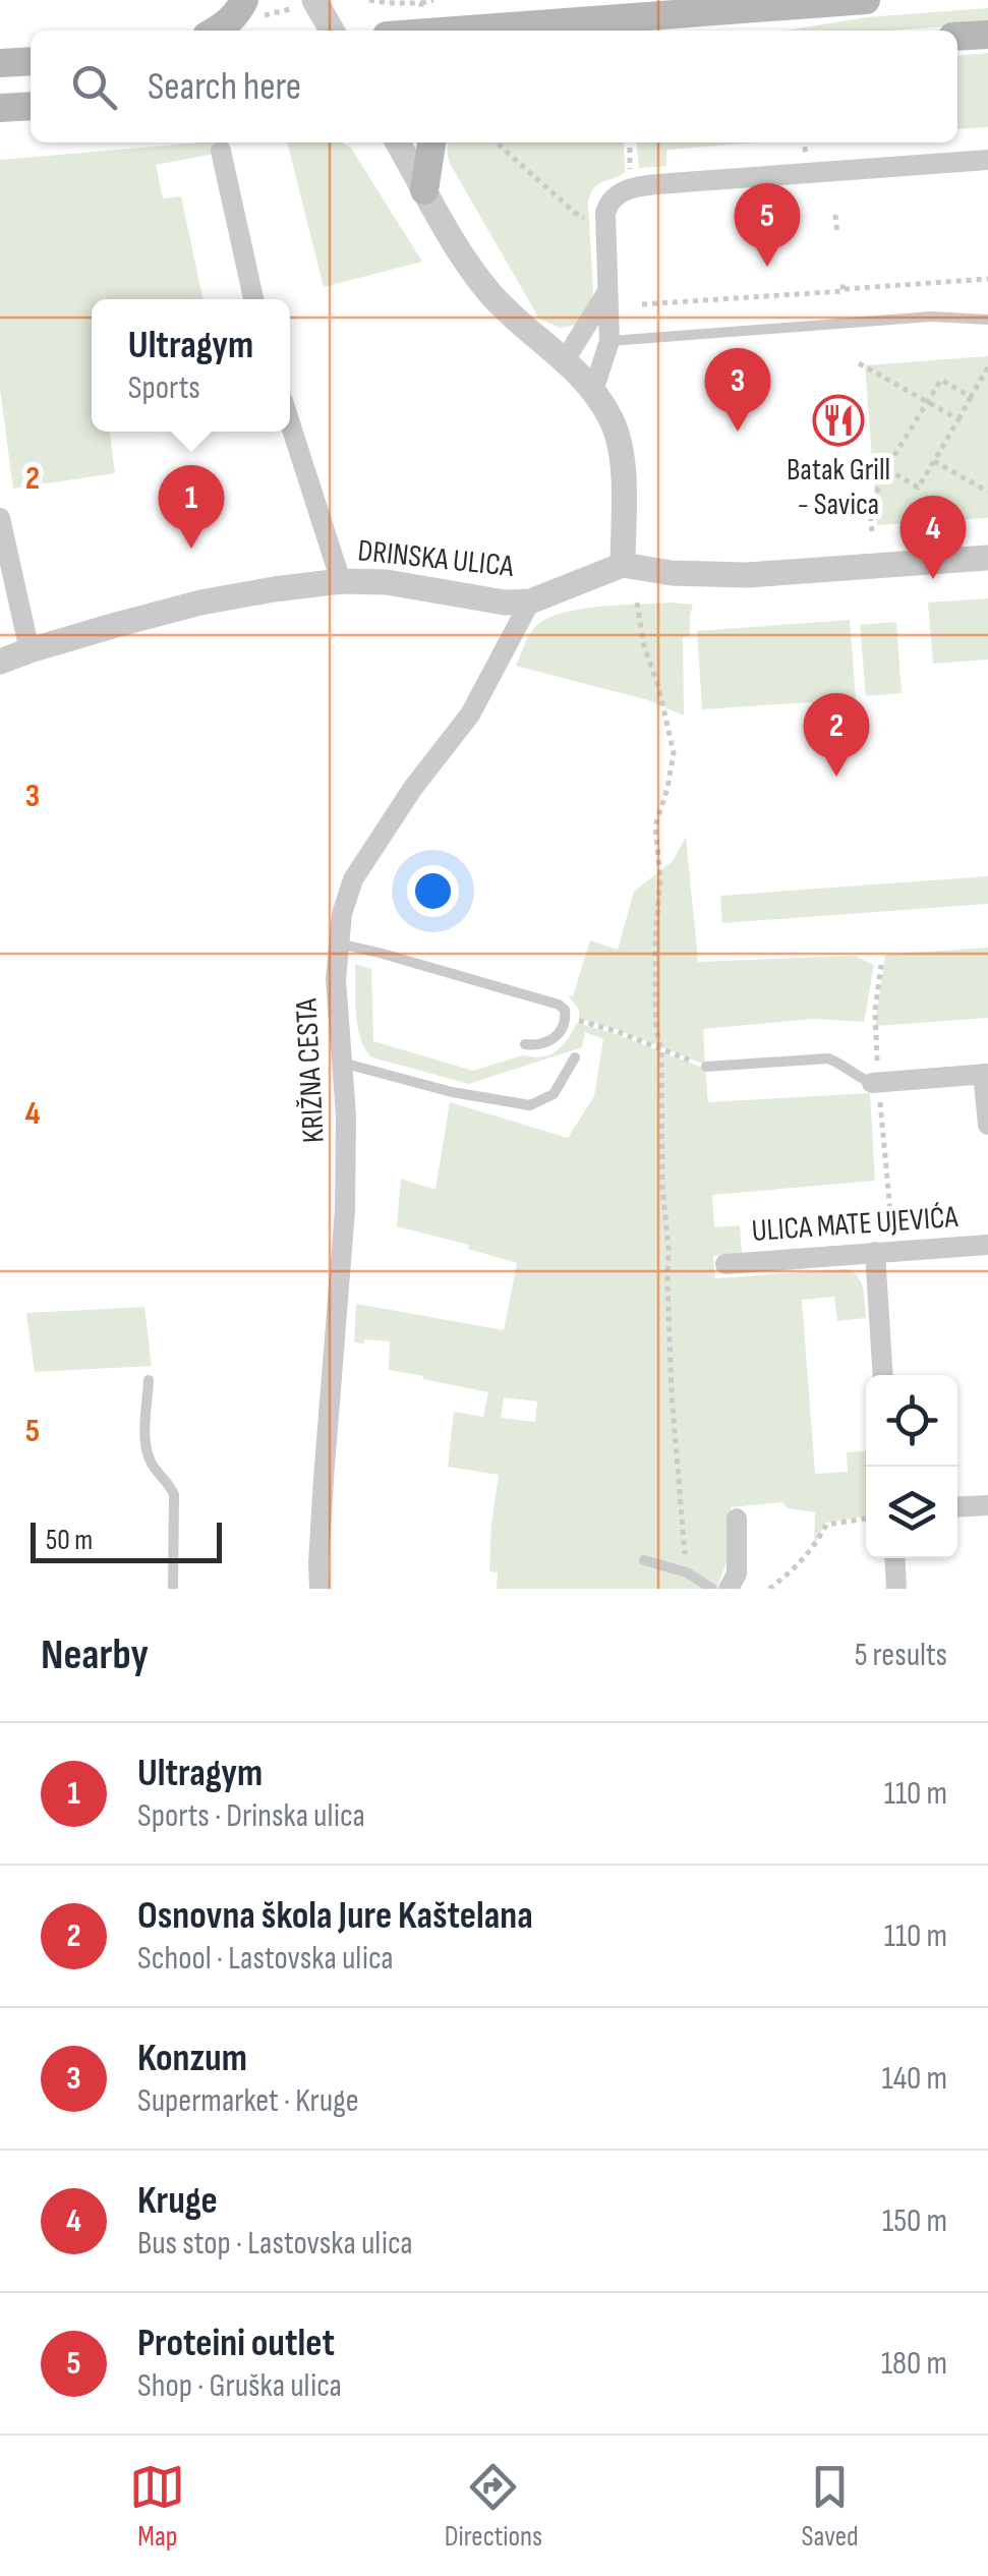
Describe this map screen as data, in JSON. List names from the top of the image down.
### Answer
{
  "streets": {
    "street": ["DRINSKA ULICA", "KRIŽNA CESTA", "ULICA MATE UJEVIĆA"]
  },
  "crossings": [
    ["DRINSKA ULICA", "KRIŽNA CESTA"]
  ],
  "places": {
    "restaurant": ["Batak Grill - Savica"]
  },
  "scale_bar": "50 m",
  "page": {
    "search": "Search here",
    "pins": [
      "5",
      "3",
      "1",
      "4",
      "2"
    ],
    "popup": ["Ultragym", "Sports"],
    "scale": "50 m",
    "heading": ["Nearby", "5 results"],
    "list": [
      {
        "mark": "1",
        "name": "Ultragym",
        "note": "Sports · Drinska ulica",
        "value": "110 m"
      },
      {
        "mark": "2",
        "name": "Osnovna škola Jure Kaštelana",
        "note": "School · Lastovska ulica",
        "value": "110 m"
      },
      {
        "mark": "3",
        "name": "Konzum",
        "note": "Supermarket · Kruge",
        "value": "140 m"
      },
      {
        "mark": "4",
        "name": "Kruge",
        "note": "Bus stop · Lastovska ulica",
        "value": "150 m"
      },
      {
        "mark": "5",
        "name": "Proteini outlet",
        "note": "Shop · Gruška ulica",
        "value": "180 m"
      }
    ],
    "nav": ["Map", "Directions", "Saved"]
  },
  "grid": {
    "rows": [
      "2",
      "3",
      "4",
      "5"
    ]
  }
}
